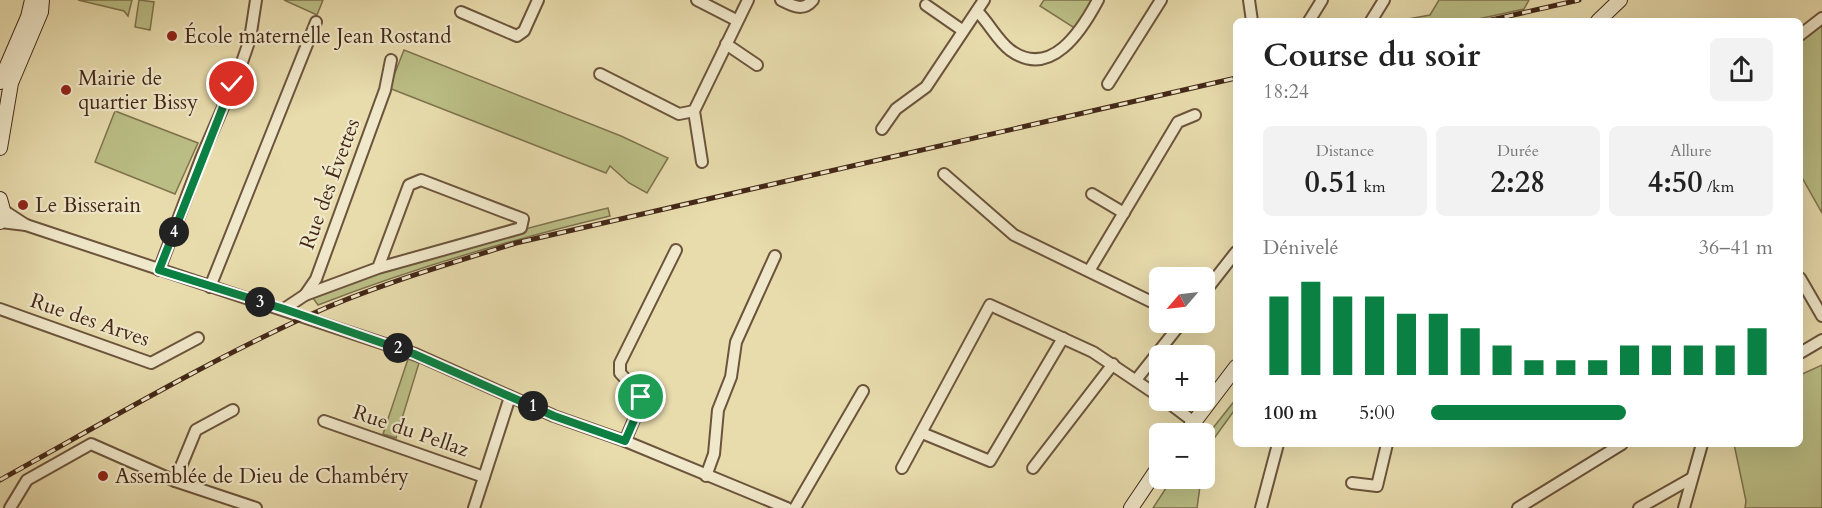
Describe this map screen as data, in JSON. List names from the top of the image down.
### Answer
{
  "streets": {
    "street": ["Rue des Évettes", "Rue des Arves", "Rue du Pellaz"]
  },
  "places": [
    "École maternelle Jean Rostand",
    "Mairie de quartier Bissy",
    "Le Bisserain",
    "Assemblée de Dieu de Chambéry"
  ],
  "north": "bottom left",
  "page": {
    "heading": ["Course du soir", "18:24"],
    "stats": [
      ["Distance", "0.51 km"],
      ["Durée", "2:28"],
      ["Allure", "4:50 /km"]
    ],
    "pins": [
      "4",
      "3",
      "2",
      "1"
    ],
    "chart": ["Dénivelé", "36–41 m"],
    "map_buttons": ["+", "−"],
    "list": [
      {
        "name": "100 m",
        "note": "5:00"
      }
    ]
  }
}
